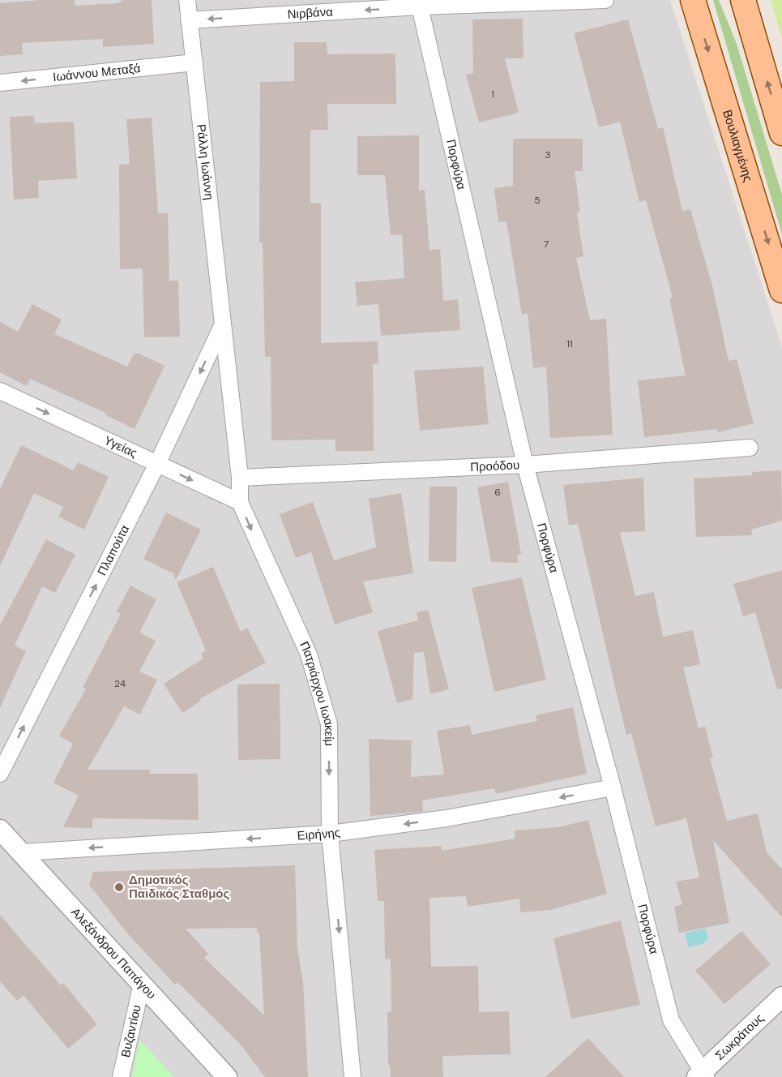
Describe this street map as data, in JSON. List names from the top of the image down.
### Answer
{
  "streets": {
    "main road": ["Βουλιαγμένης"],
    "street": [
      "Νιρβάνα",
      "Ιωάννου Μεταξά",
      "Ράλλη Ιωάννη",
      "Πορφύρα",
      "Υγείας",
      "Προόδου",
      "Πλαπούτα",
      "Πατριάρχου Ιωακείμ",
      "Ειρήνης",
      "Αλεξάνδρου Παπάγου",
      "Βυζαντίου",
      "Σωκράτους"
    ]
  },
  "crossings": [
    ["Νιρβάνα", "Ράλλη Ιωάννη"],
    ["Νιρβάνα", "Πορφύρα"],
    ["Ιωάννου Μεταξά", "Ράλλη Ιωάννη"],
    ["Ράλλη Ιωάννη", "Πλαπούτα"],
    ["Ράλλη Ιωάννη", "Πατριάρχου Ιωακείμ"],
    ["Πορφύρα", "Προόδου"],
    ["Πορφύρα", "Ειρήνης"],
    ["Πορφύρα", "Σωκράτους"],
    ["Υγείας", "Πλαπούτα"],
    ["Υγείας", "Πατριάρχου Ιωακείμ"],
    ["Προόδου", "Πατριάρχου Ιωακείμ"],
    ["Πλαπούτα", "Πατριάρχου Ιωακείμ"],
    ["Πατριάρχου Ιωακείμ", "Ειρήνης"],
    ["Ειρήνης", "Αλεξάνδρου Παπάγου"],
    ["Αλεξάνδρου Παπάγου", "Βυζαντίου"]
  ],
  "one_way": [
    "Νιρβάνα",
    "Ιωάννου Μεταξά",
    "Υγείας",
    "Πατριάρχου Ιωακείμ",
    "Ειρήνης"
  ],
  "places": ["Δημοτικός Παιδικός Σταθμός"],
  "house_numbers": [
    "1",
    "3",
    "5",
    "7",
    "11",
    "6",
    "24"
  ]
}
